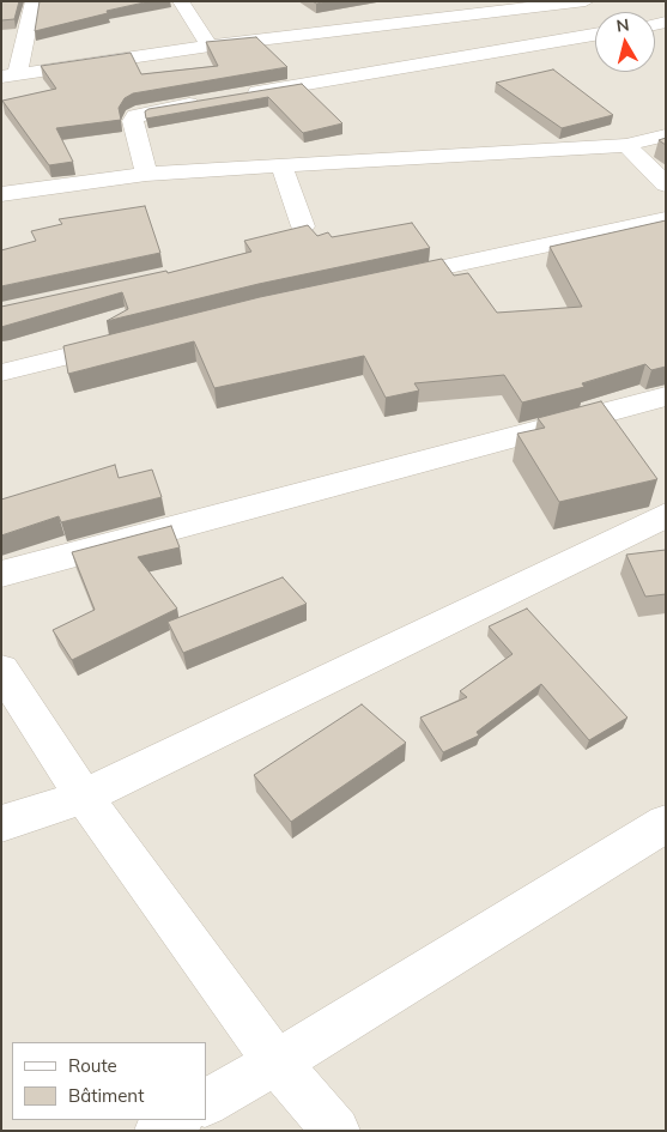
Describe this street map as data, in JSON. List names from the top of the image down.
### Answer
{
  "legend": ["Route", "Bâtiment"],
  "north": "top"
}
